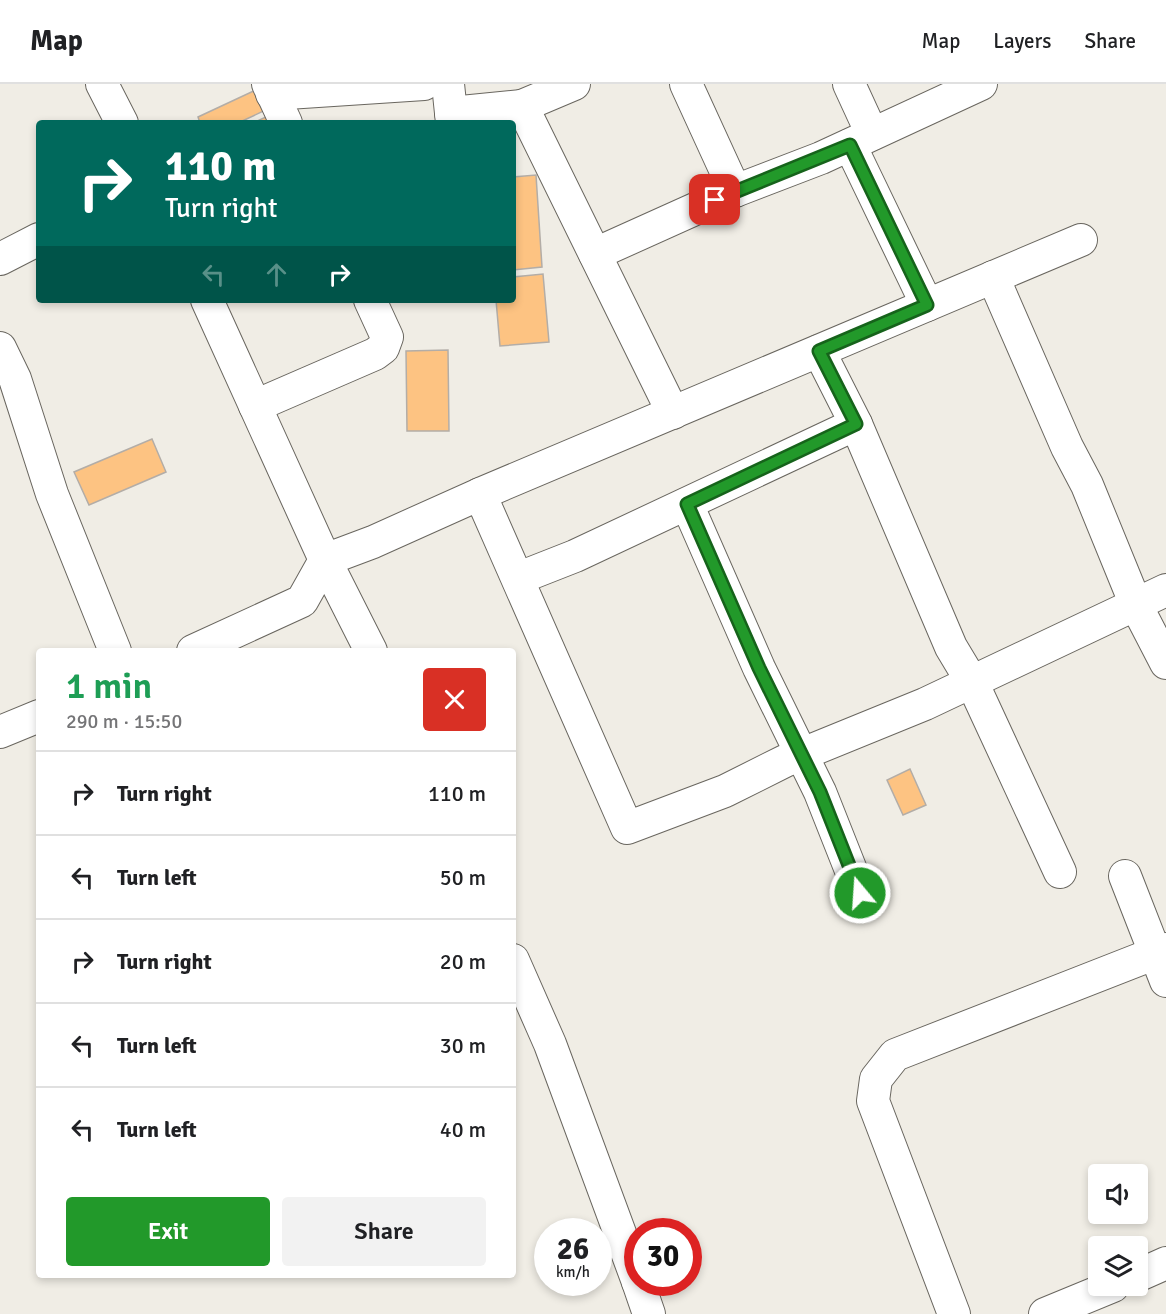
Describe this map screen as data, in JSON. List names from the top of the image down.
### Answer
{
  "page": {
    "header": "Map",
    "nav": ["Map", "Layers", "Share"],
    "turn": ["110 m", "Turn right"],
    "heading": ["1 min", "290 m · 15:50"],
    "list": [
      {
        "name": "Turn right",
        "value": "110 m"
      },
      {
        "name": "Turn left",
        "value": "50 m"
      },
      {
        "name": "Turn right",
        "value": "20 m"
      },
      {
        "name": "Turn left",
        "value": "30 m"
      },
      {
        "name": "Turn left",
        "value": "40 m"
      }
    ],
    "buttons": ["Exit", "Share"],
    "speed": "26 km/h",
    "limit": "30"
  }
}
